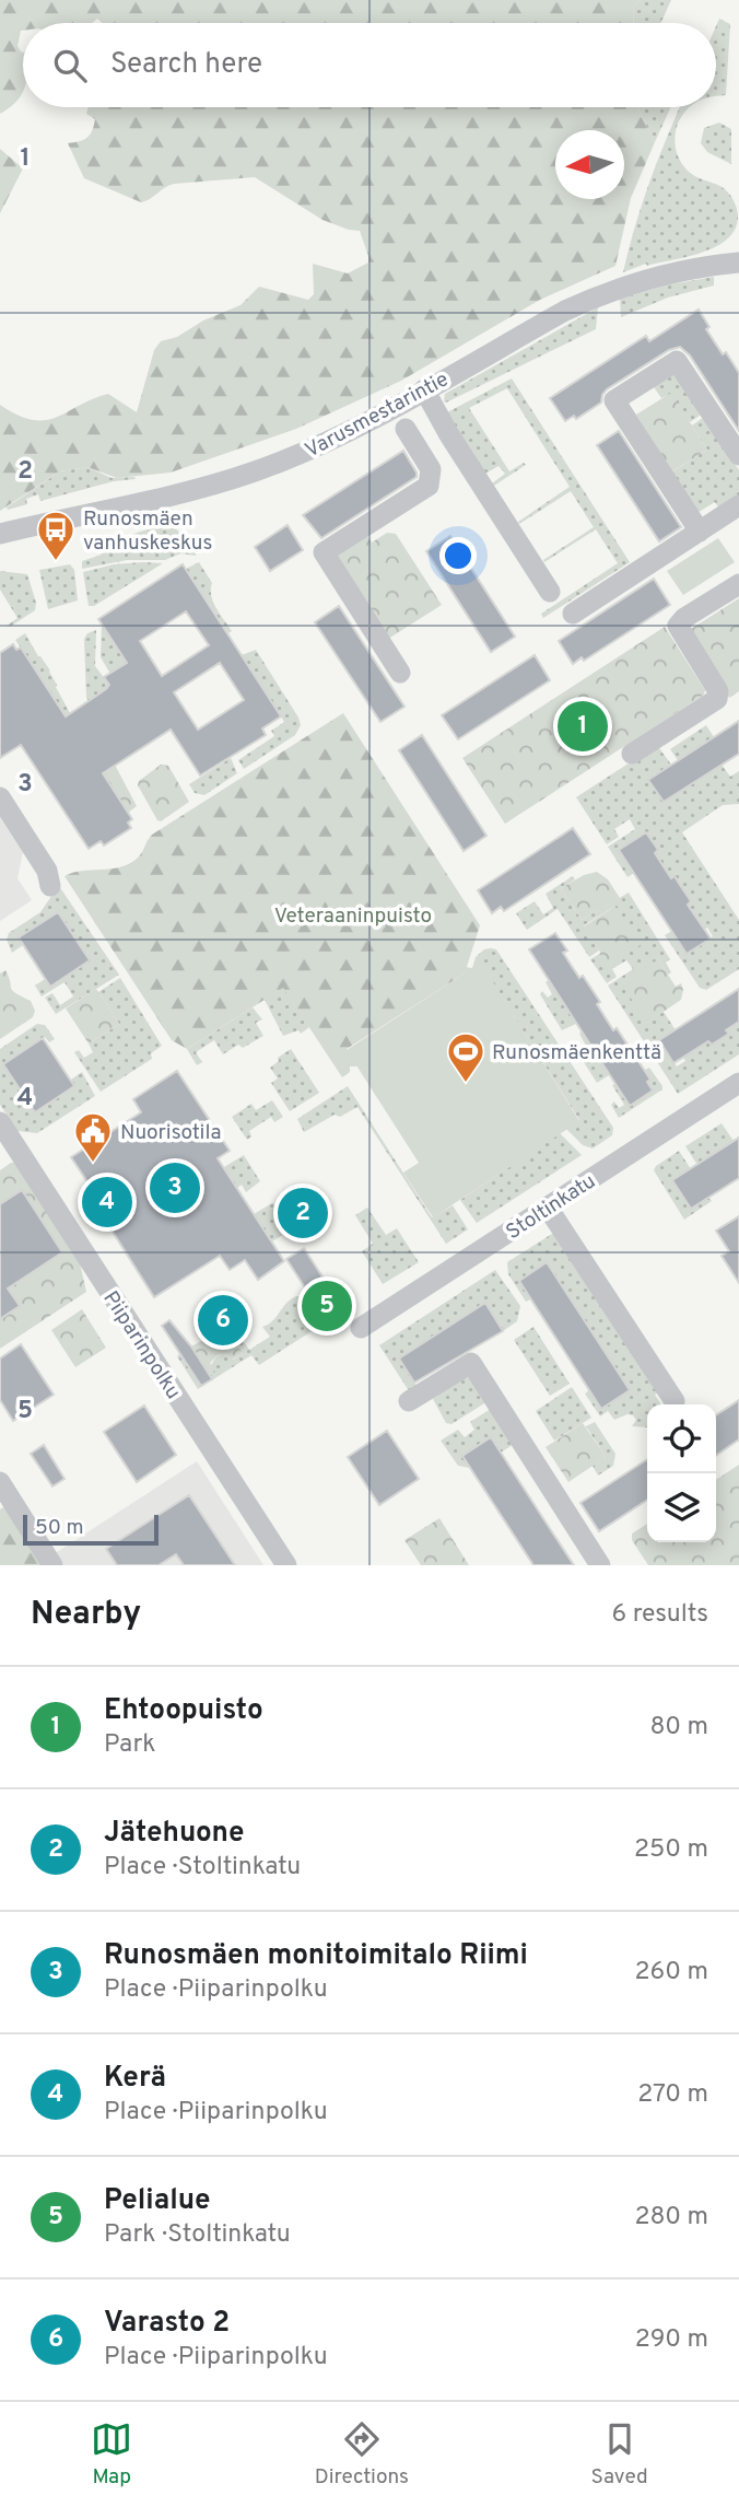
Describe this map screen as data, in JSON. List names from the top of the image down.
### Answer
{
  "streets": {
    "street": ["Varusmestarintie", "Stoltinkatu", "Piiparinpolku"]
  },
  "parks": ["Veteraaninpuisto"],
  "places": {
    "bus stop": ["Runosmäen vanhuskeskus"],
    "sports": ["Runosmäenkenttä"],
    "public building": ["Nuorisotila"]
  },
  "scale_bar": "50 m",
  "north": "left",
  "page": {
    "search": "Search here",
    "pins": [
      "1",
      "3",
      "4",
      "2",
      "5",
      "6"
    ],
    "scale": "50 m",
    "heading": ["Nearby", "6 results"],
    "list": [
      {
        "mark": "1",
        "name": "Ehtoopuisto",
        "note": "Park",
        "value": "80 m"
      },
      {
        "mark": "2",
        "name": "Jätehuone",
        "note": "Place · Stoltinkatu",
        "value": "250 m"
      },
      {
        "mark": "3",
        "name": "Runosmäen monitoimitalo Riimi",
        "note": "Place · Piiparinpolku",
        "value": "260 m"
      },
      {
        "mark": "4",
        "name": "Kerä",
        "note": "Place · Piiparinpolku",
        "value": "270 m"
      },
      {
        "mark": "5",
        "name": "Pelialue",
        "note": "Park · Stoltinkatu",
        "value": "280 m"
      },
      {
        "mark": "6",
        "name": "Varasto 2",
        "note": "Place · Piiparinpolku",
        "value": "290 m"
      }
    ],
    "nav": ["Map", "Directions", "Saved"]
  },
  "grid": {
    "rows": [
      "1",
      "2",
      "3",
      "4",
      "5"
    ]
  }
}
